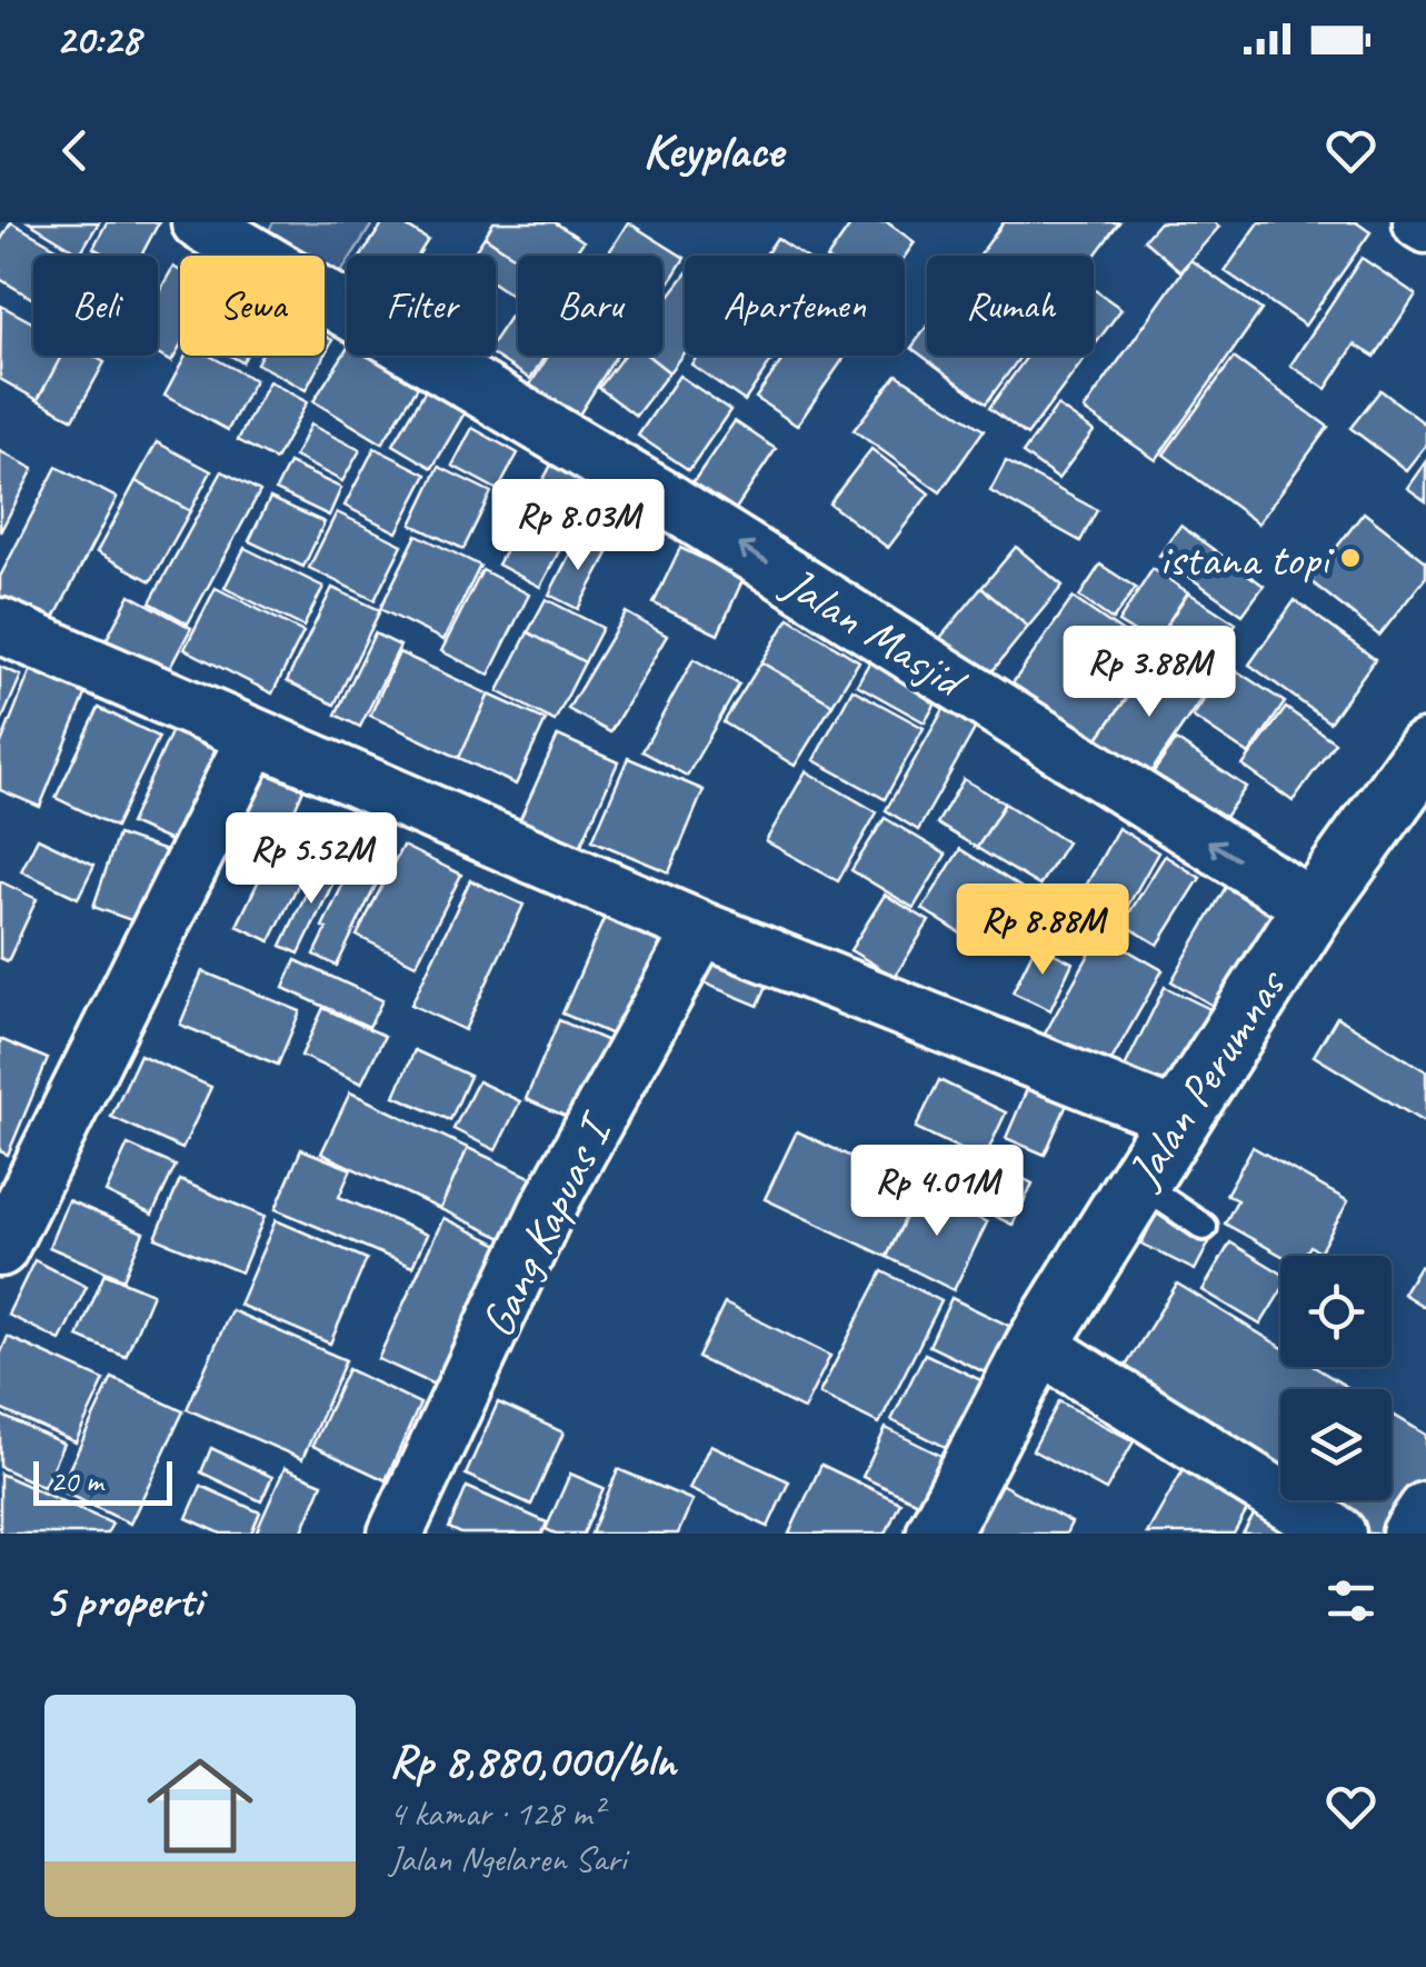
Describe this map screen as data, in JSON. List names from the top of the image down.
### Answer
{
  "streets": {
    "main road": ["Jalan Perumnas"],
    "street": ["Jalan Masjid", "Gang Kapuas I"]
  },
  "crossings": [
    ["Jalan Masjid", "Jalan Perumnas"]
  ],
  "places": ["istana topi"],
  "scale_bar": "20 m",
  "page": {
    "status": "20:28",
    "header": "Keyplace",
    "chip": [
      "Beli",
      "Sewa",
      "Filter",
      "Baru",
      "Apartemen",
      "Rumah"
    ],
    "price": [
      "Rp 8.03M",
      "Rp 3.88M",
      "Rp 5.52M",
      "Rp 8.88M",
      "Rp 4.01M"
    ],
    "scale": "20 m",
    "heading": "5 properti",
    "list": [
      {
        "name": "Rp 8,880,000/bln",
        "note": "4 kamar · 128 m² · Jalan Ngelaren Sari"
      }
    ]
  }
}
